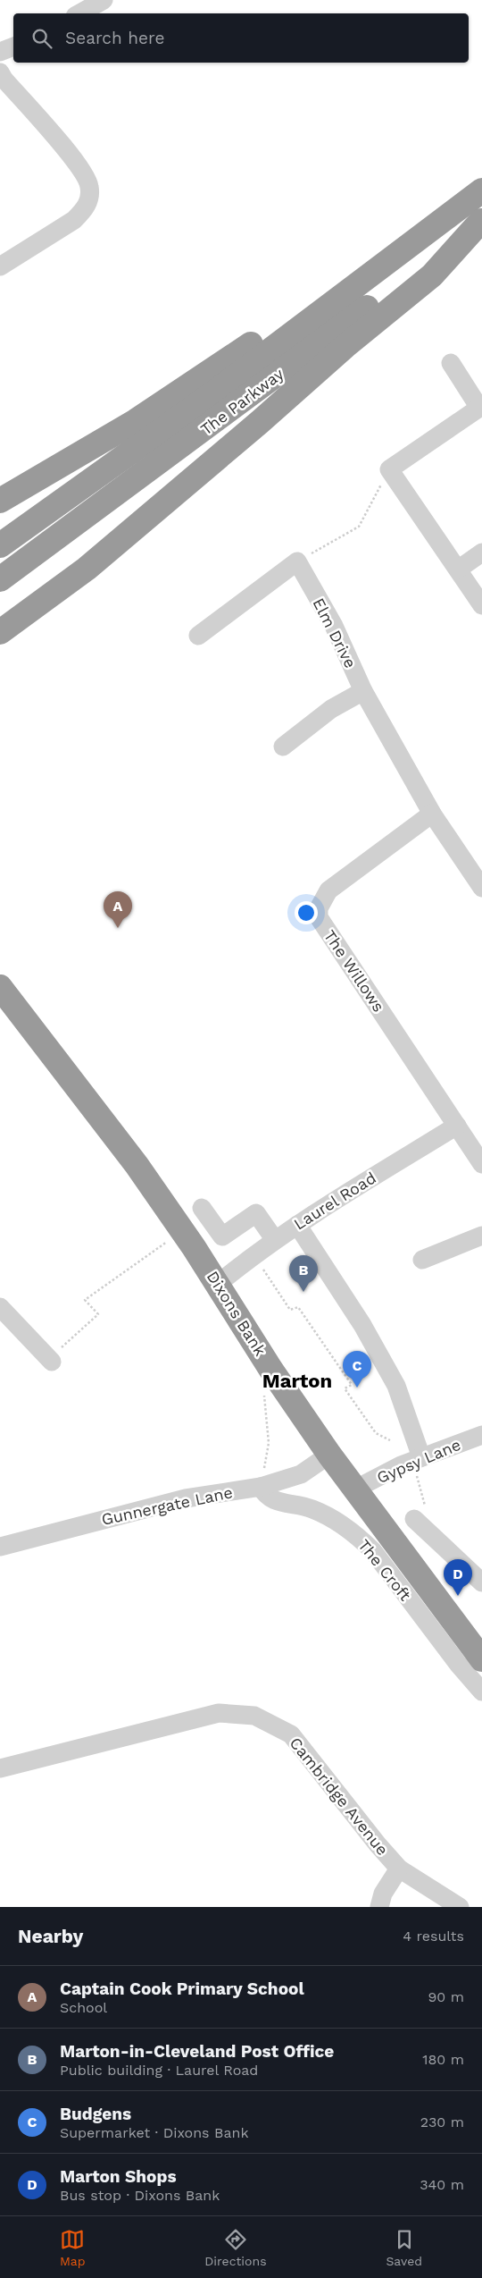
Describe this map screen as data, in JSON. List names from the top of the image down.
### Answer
{
  "streets": {
    "highway": ["The Parkway", "Dixons Bank"],
    "street": [
      "Elm Drive",
      "The Willows",
      "Laurel Road",
      "Gypsy Lane",
      "Gunnergate Lane",
      "The Croft",
      "Cambridge Avenue"
    ]
  },
  "crossings": [
    ["Elm Drive", "The Willows"],
    ["The Willows", "Laurel Road"],
    ["Laurel Road", "Dixons Bank"],
    ["Dixons Bank", "Gypsy Lane"],
    ["Dixons Bank", "Gunnergate Lane"],
    ["Gunnergate Lane", "The Croft"]
  ],
  "districts": ["Marton"],
  "page": {
    "search": "Search here",
    "pins": [
      "A",
      "B",
      "C",
      "D"
    ],
    "heading": ["Nearby", "4 results"],
    "list": [
      {
        "mark": "A",
        "name": "Captain Cook Primary School",
        "note": "School",
        "value": "90 m"
      },
      {
        "mark": "B",
        "name": "Marton-in-Cleveland Post Office",
        "note": "Public building · Laurel Road",
        "value": "180 m"
      },
      {
        "mark": "C",
        "name": "Budgens",
        "note": "Supermarket · Dixons Bank",
        "value": "230 m"
      },
      {
        "mark": "D",
        "name": "Marton Shops",
        "note": "Bus stop · Dixons Bank",
        "value": "340 m"
      }
    ],
    "nav": ["Map", "Directions", "Saved"]
  }
}
